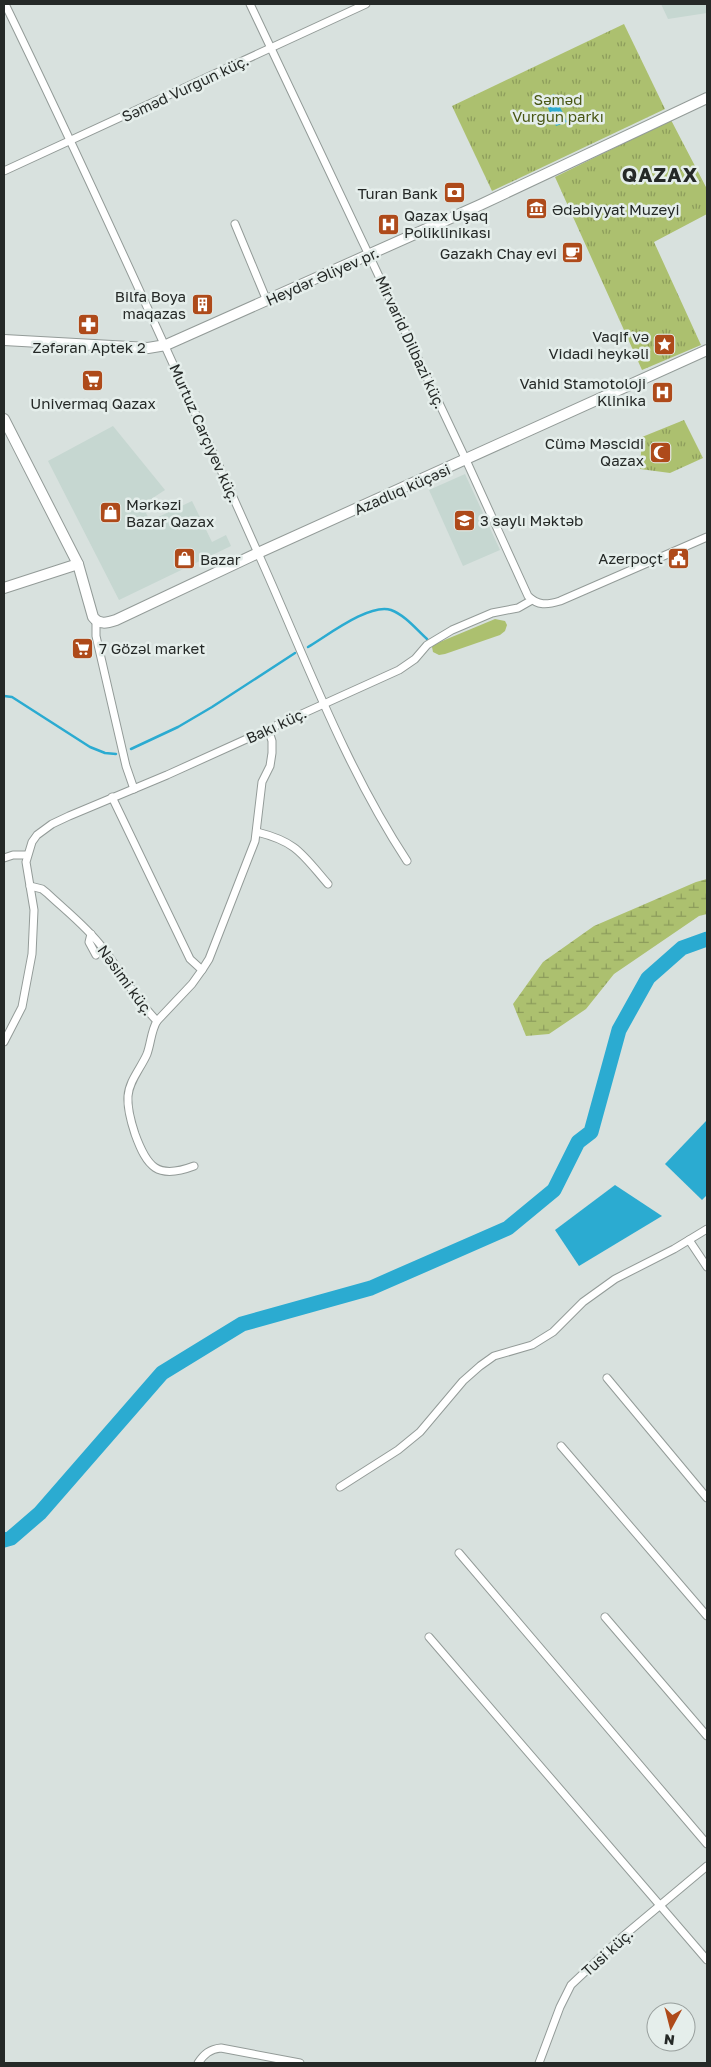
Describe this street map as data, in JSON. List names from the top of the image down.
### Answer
{
  "streets": {
    "street": [
      "Səməd Vurğun küç.",
      "Heydər Əliyev pr.",
      "Mirvarid Dilbazi küç.",
      "Murtuz Carçıyev küç.",
      "Azadlıq küçəsi",
      "Bakı küç.",
      "Nəsimi küç.",
      "Tusi küç."
    ]
  },
  "crossings": [
    ["Səməd Vurğun küç.", "Mirvarid Dilbazi küç."],
    ["Səməd Vurğun küç.", "Murtuz Carçıyev küç."],
    ["Heydər Əliyev pr.", "Mirvarid Dilbazi küç."],
    ["Heydər Əliyev pr.", "Murtuz Carçıyev küç."],
    ["Mirvarid Dilbazi küç.", "Azadlıq küçəsi"],
    ["Mirvarid Dilbazi küç.", "Bakı küç."],
    ["Murtuz Carçıyev küç.", "Azadlıq küçəsi"],
    ["Murtuz Carçıyev küç.", "Bakı küç."],
    ["Bakı küç.", "Nəsimi küç."]
  ],
  "districts": ["QAZAX"],
  "parks": ["Səməd Vurğun parkı"],
  "places": {
    "bank": ["Turan Bank"],
    "museum": ["Ədəbiyyat Muzeyi"],
    "hospital": ["Qazax Uşaq Poliklinikası", "Vahid Stamotoloji Klinika"],
    "cafe": ["Gazakh Chay evi"],
    "building": ["Bilfa Boya maqazas"],
    "pharmacy": ["Zəfəran Aptek 2"],
    "place": ["Vaqif və Vidadi heykəli"],
    "supermarket": ["Univermaq Qazax", "7 Gözəl market"],
    "mosque": ["Cümə Məscidi Qazax"],
    "shop": ["Mərkəzi Bazar Qazax", "Bazar"],
    "school or university": ["3 saylı Məktəb"],
    "public building": ["Azerpoçt"]
  },
  "north": "bottom"
}
